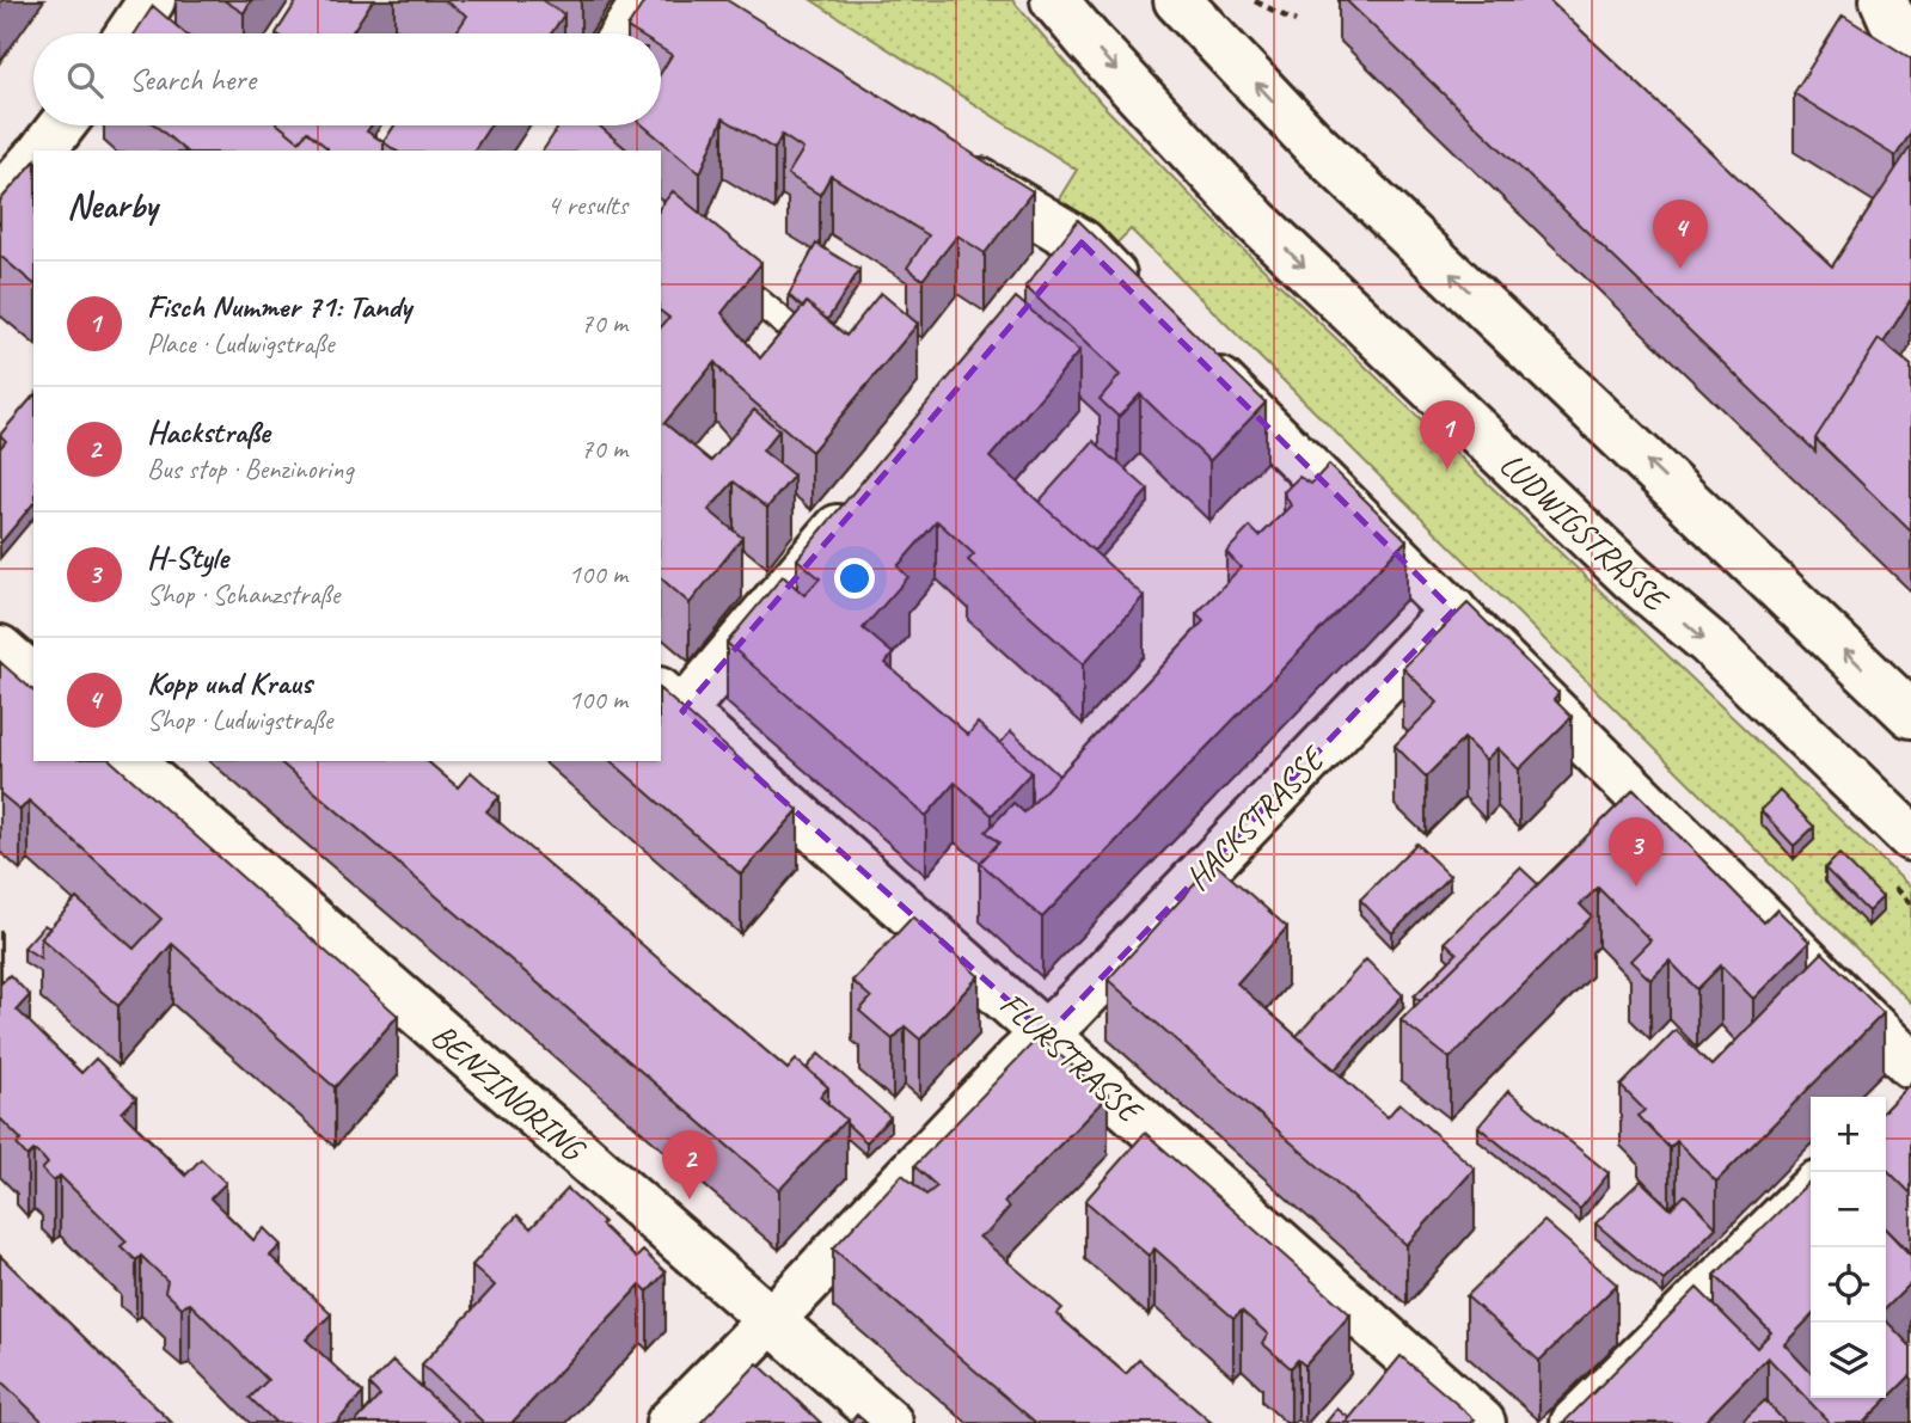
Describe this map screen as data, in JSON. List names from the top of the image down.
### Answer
{
  "streets": {
    "street": [
      "LUDWIGSTRASSE",
      "HACKSTRASSE",
      "FLURSTRASSE",
      "BENZINORING"
    ]
  },
  "crossings": [
    ["HACKSTRASSE", "FLURSTRASSE"],
    ["HACKSTRASSE", "BENZINORING"]
  ],
  "page": {
    "search": "Search here",
    "heading": ["Nearby", "4 results"],
    "pins": [
      "4",
      "1",
      "3",
      "2"
    ],
    "list": [
      {
        "mark": "1",
        "name": "Fisch Nummer 71: Tandy",
        "note": "Place · Ludwigstraße",
        "value": "70 m"
      },
      {
        "mark": "2",
        "name": "Hackstraße",
        "note": "Bus stop · Benzinoring",
        "value": "70 m"
      },
      {
        "mark": "3",
        "name": "H-Style",
        "note": "Shop · Schanzstraße",
        "value": "100 m"
      },
      {
        "mark": "4",
        "name": "Kopp und Kraus",
        "note": "Shop · Ludwigstraße",
        "value": "100 m"
      }
    ],
    "map_buttons": ["+", "−"]
  }
}
